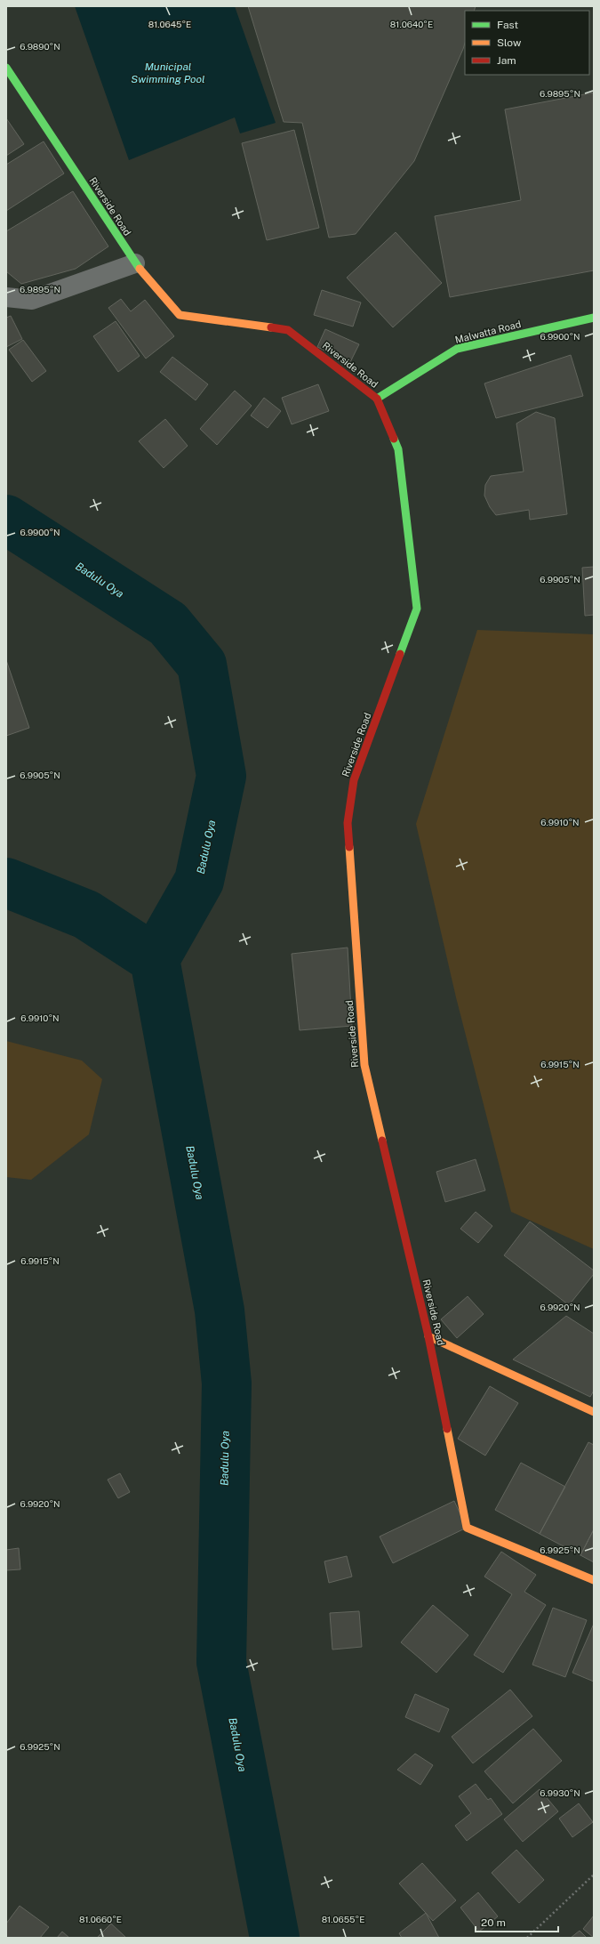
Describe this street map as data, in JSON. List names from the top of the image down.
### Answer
{
  "streets": {
    "street": ["Riverside Road", "Malwatta Road"]
  },
  "crossings": [
    ["Riverside Road", "Malwatta Road"]
  ],
  "water": ["Municipal Swimming Pool", "Badulu Oya"],
  "legend": ["Fast", "Slow", "Jam"],
  "scale_bar": "20 m",
  "coordinates": [
    "81.0645°E",
    "81.0640°E",
    "6.9890°N",
    "6.9895°N",
    "6.9900°N",
    "6.9905°N",
    "6.9910°N",
    "6.9915°N",
    "6.9920°N",
    "6.9925°N",
    "6.9930°N",
    "81.0660°E",
    "81.0655°E"
  ]
}
